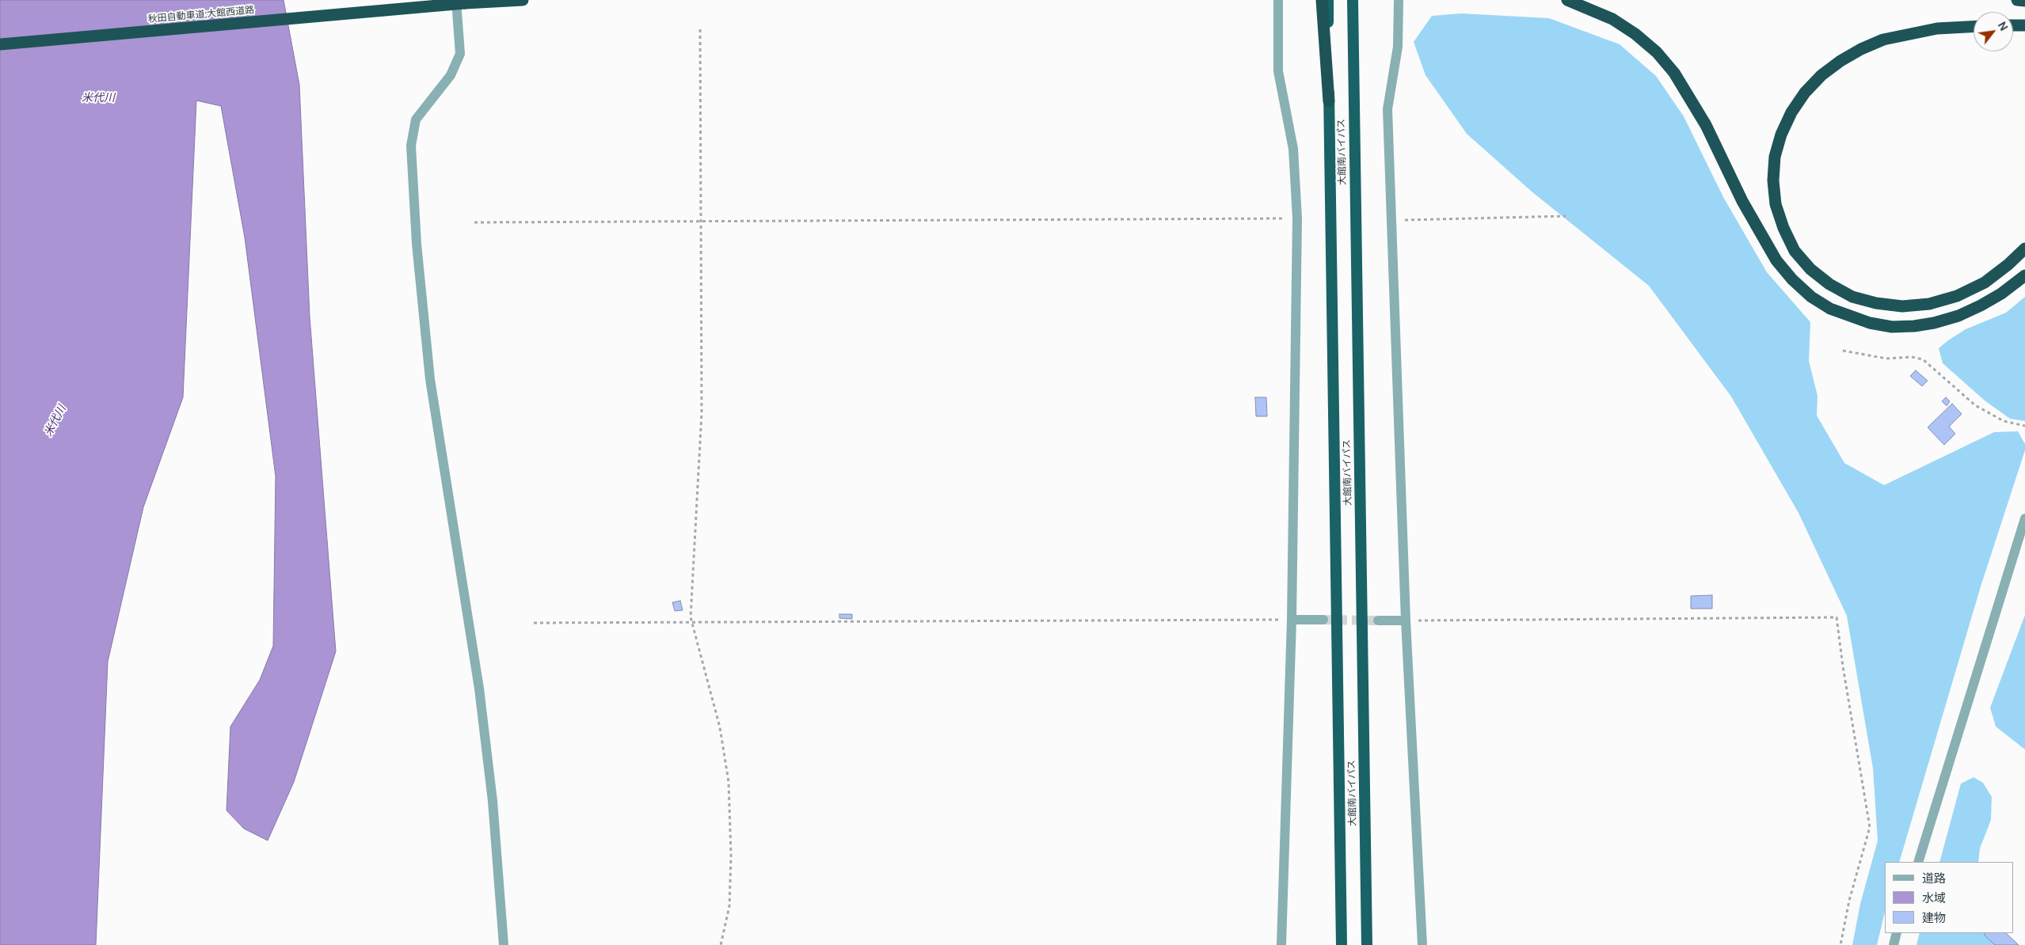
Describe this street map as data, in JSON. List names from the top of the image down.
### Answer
{
  "streets": {
    "highway": ["秋田自動車道;大館西道路", "大館南バイパス"]
  },
  "water": ["米代川"],
  "legend": ["道路", "水域", "建物"],
  "north": "top right"
}
